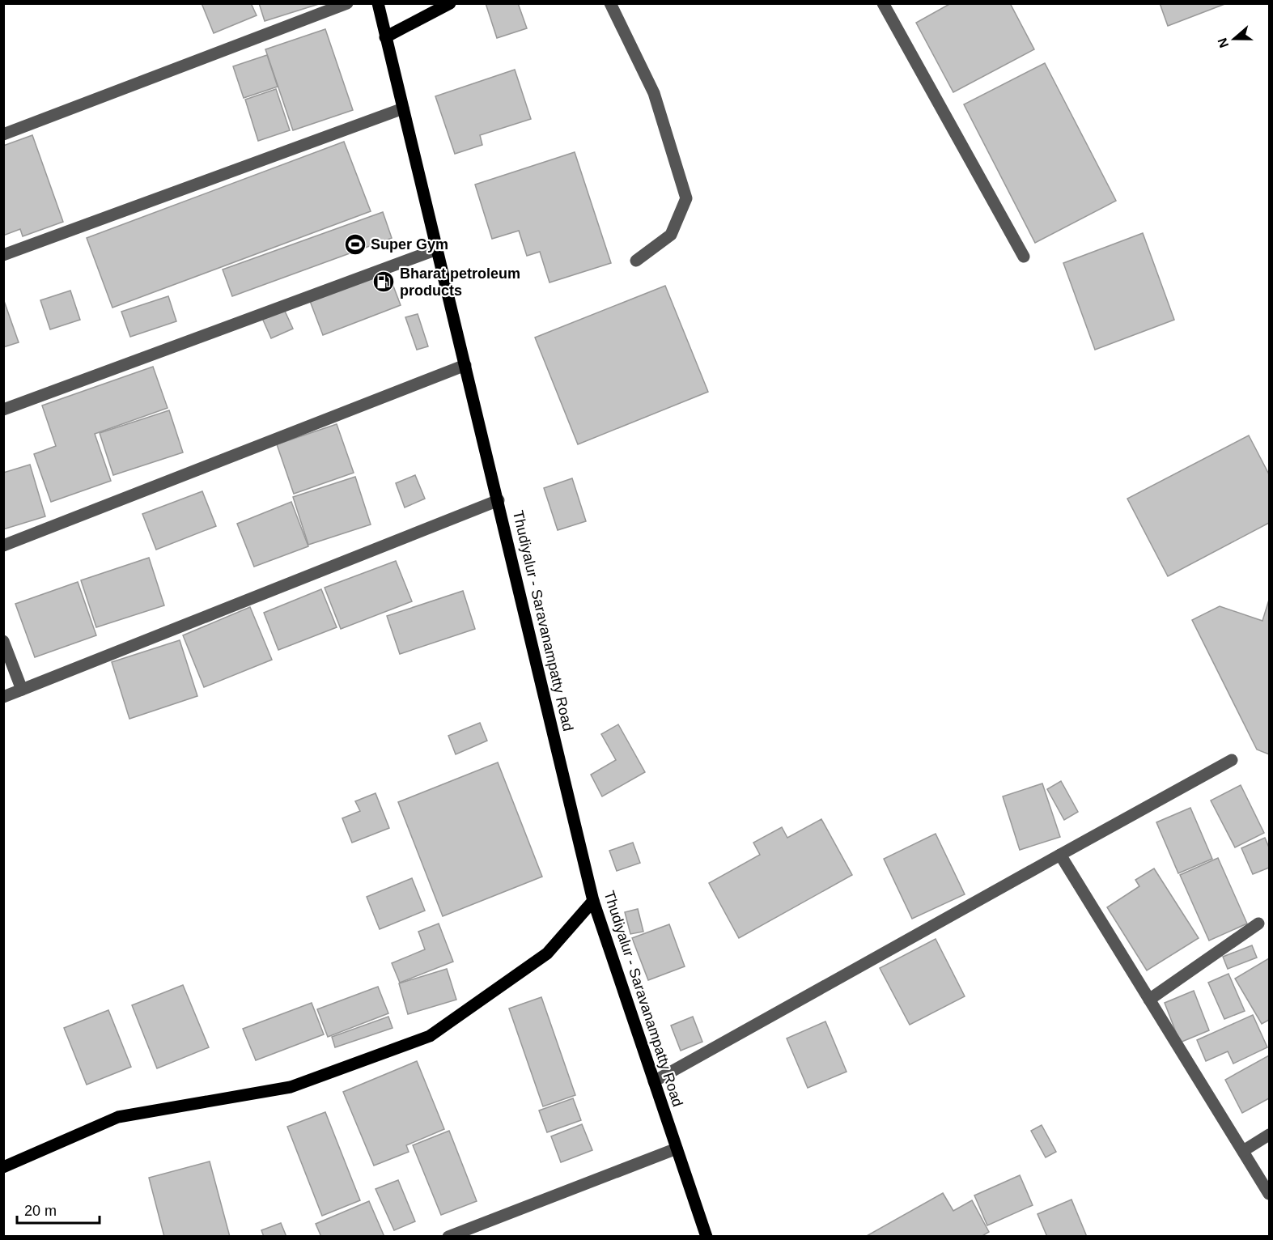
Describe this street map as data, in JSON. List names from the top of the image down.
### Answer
{
  "streets": {
    "main road": ["Thudiyalur - Saravanampatty Road"]
  },
  "places": {
    "sports": ["Super Gym"],
    "fuel station": ["Bharat petroleum products"]
  },
  "scale_bar": "20 m",
  "north": "left"
}
